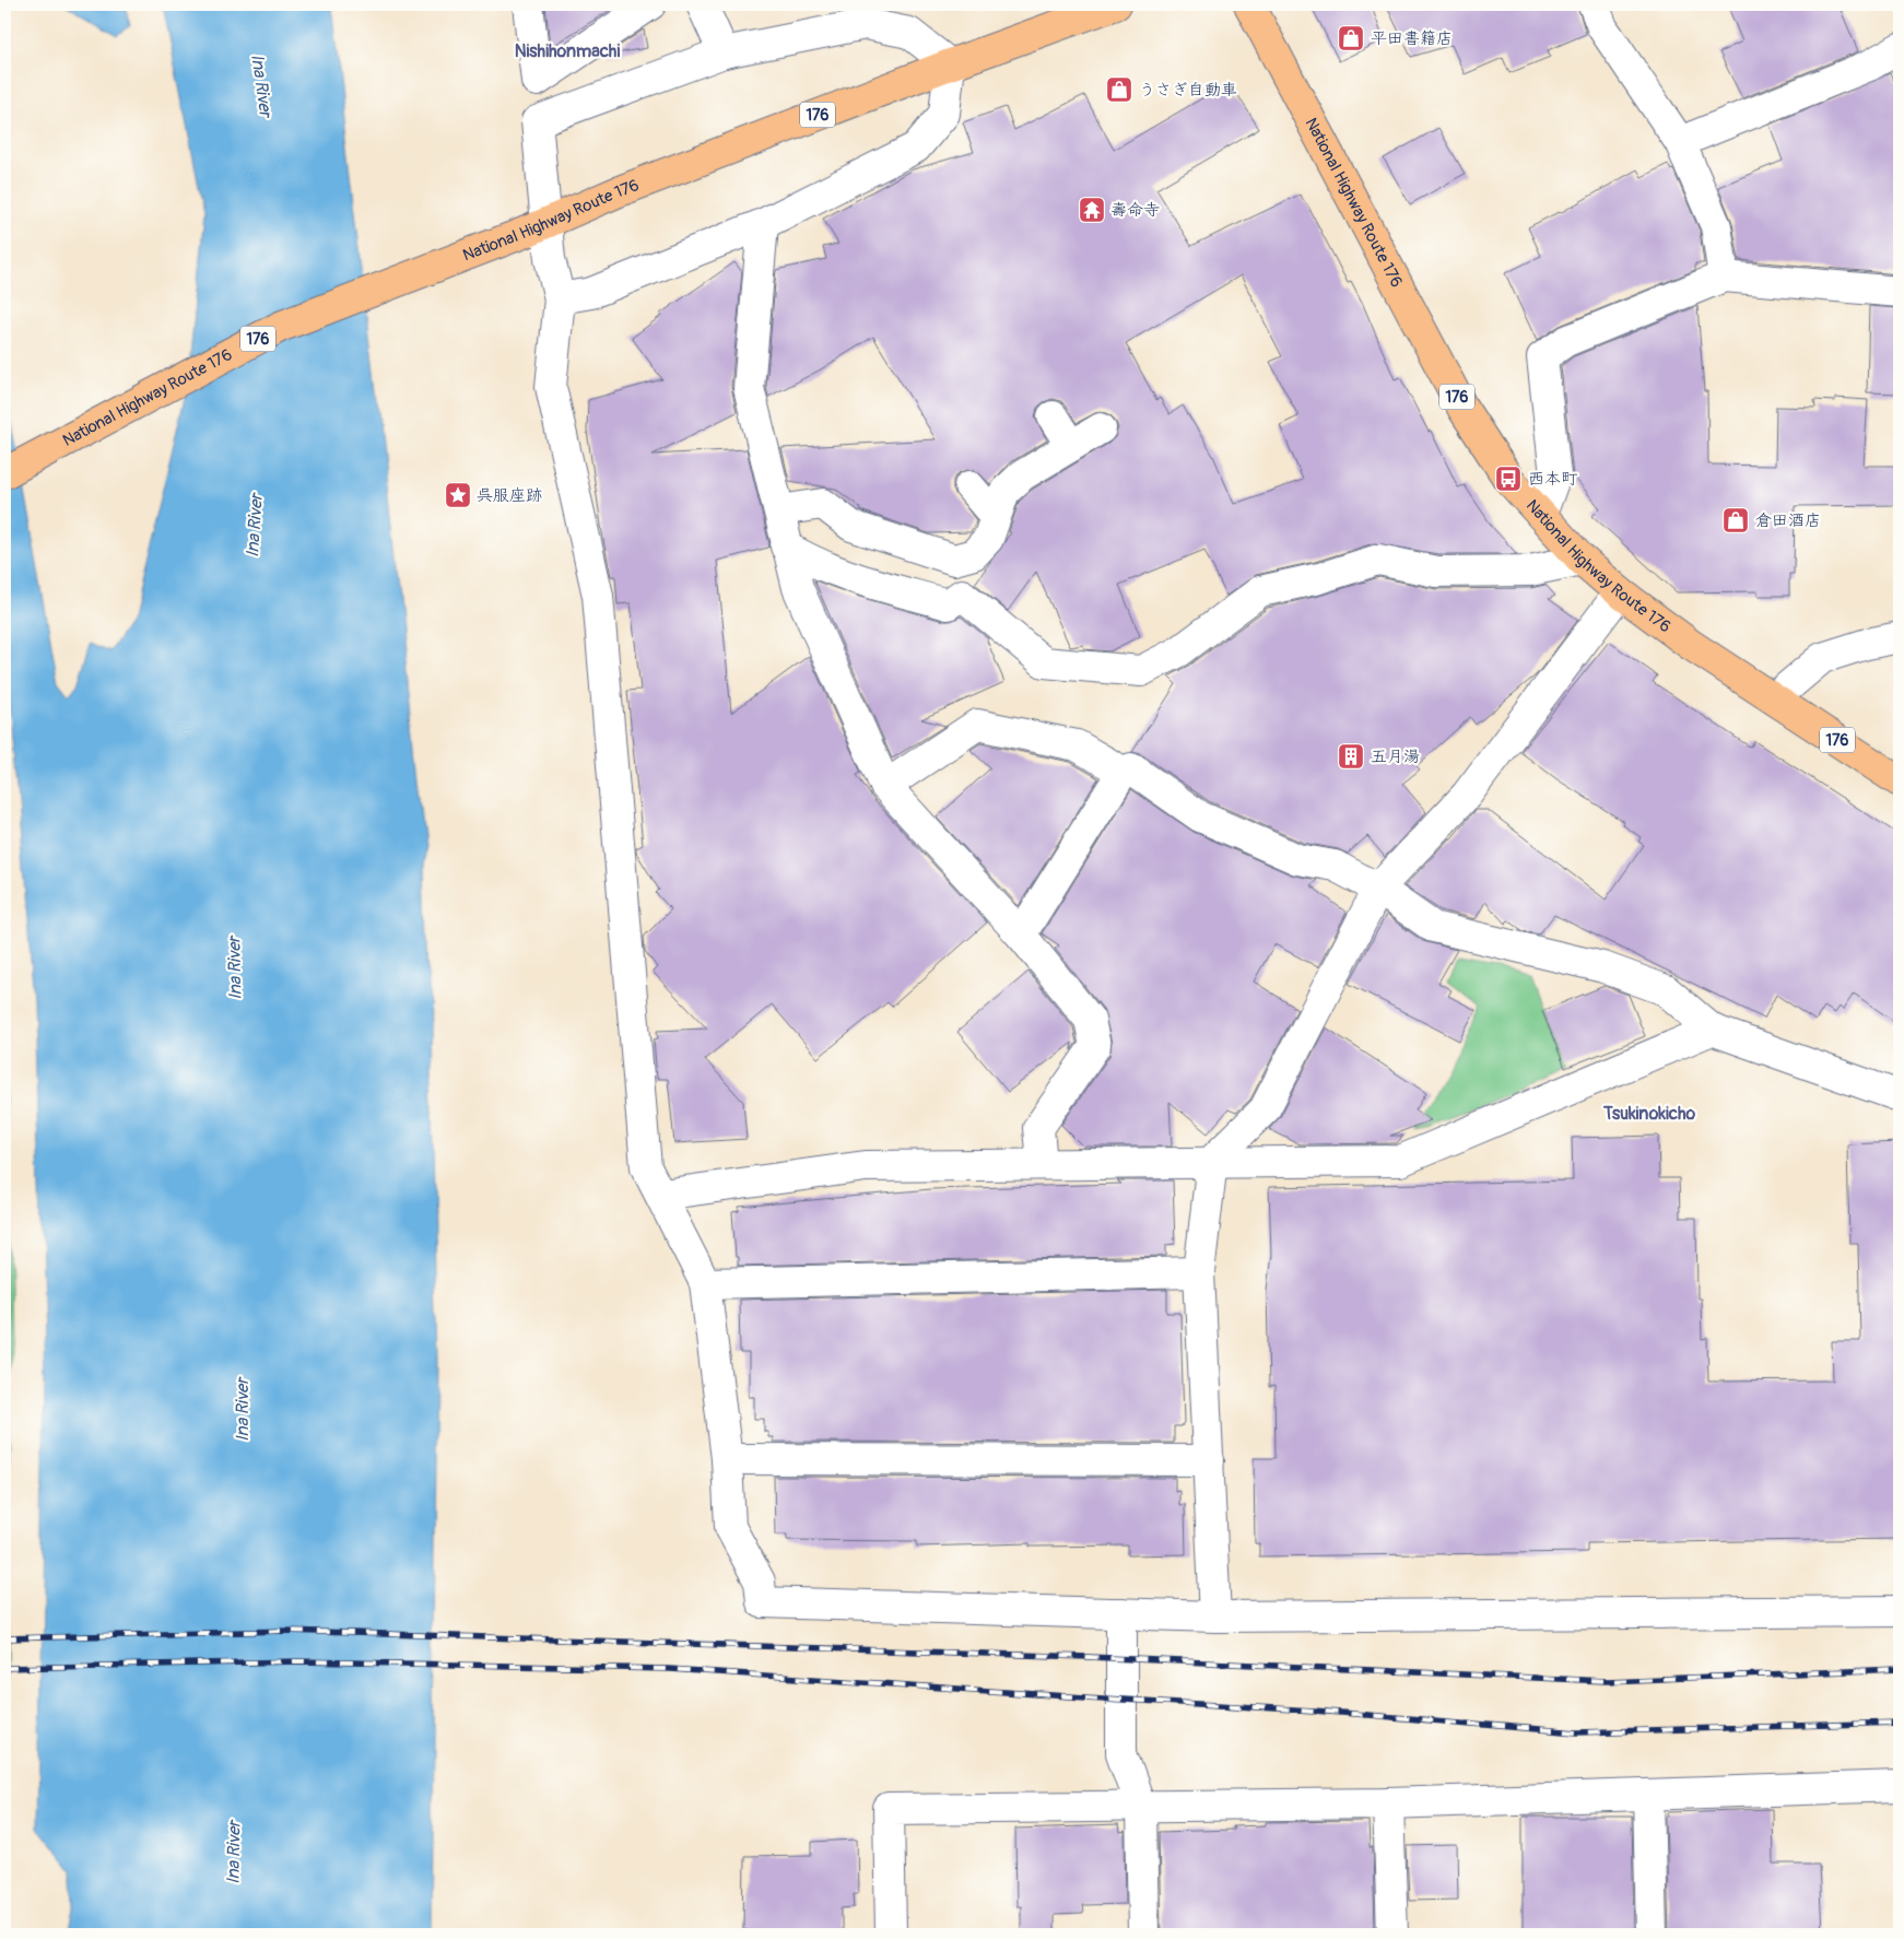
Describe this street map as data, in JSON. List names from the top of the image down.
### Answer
{
  "streets": {
    "highway": ["176", "National Highway Route 176"]
  },
  "districts": ["Nishihonmachi", "Tsukinokicho"],
  "water": ["Ina River"],
  "places": {
    "shop": ["平田書籍店", "うさぎ自動車", "倉田酒店"],
    "temple": ["壽命寺"],
    "bus stop": ["西本町"],
    "place": ["呉服座跡"],
    "building": ["五月湯"]
  }
}
